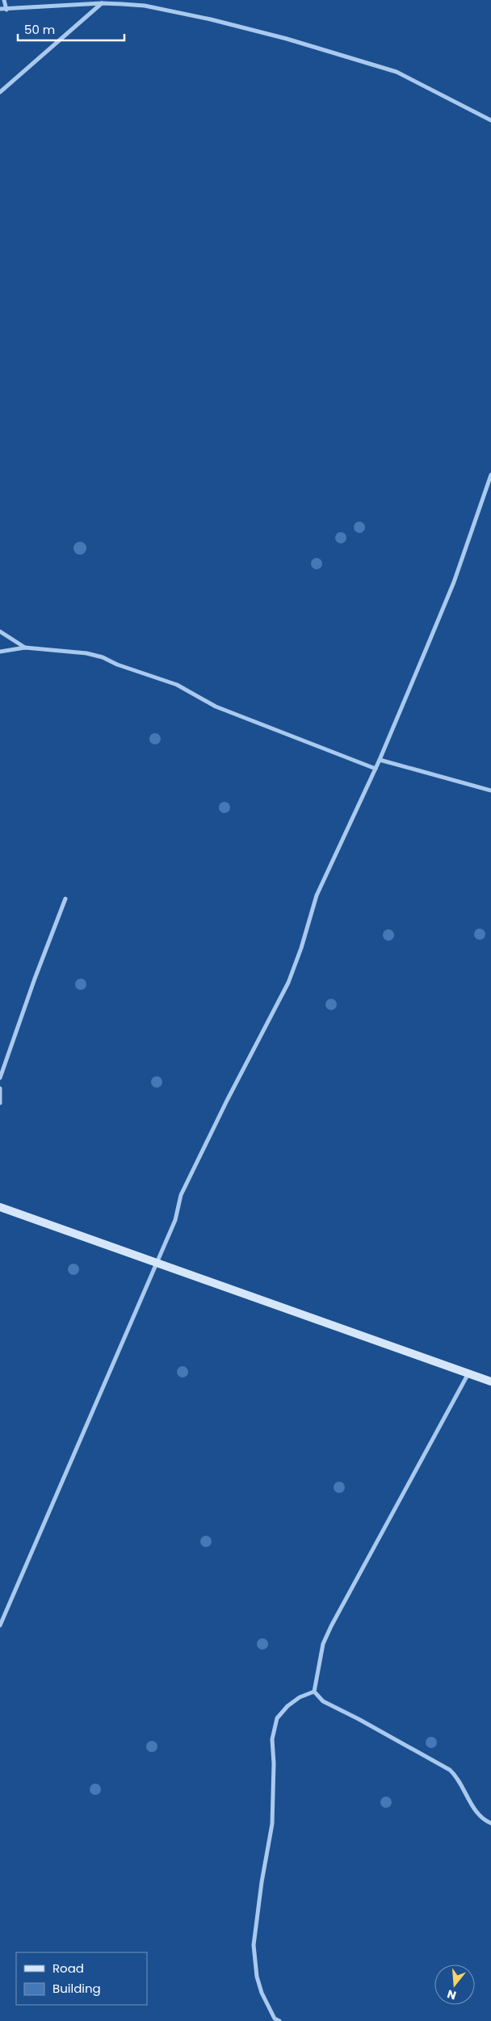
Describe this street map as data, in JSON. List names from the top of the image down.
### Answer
{
  "legend": ["Road", "Building"],
  "scale_bar": "50 m",
  "north": "bottom"
}
